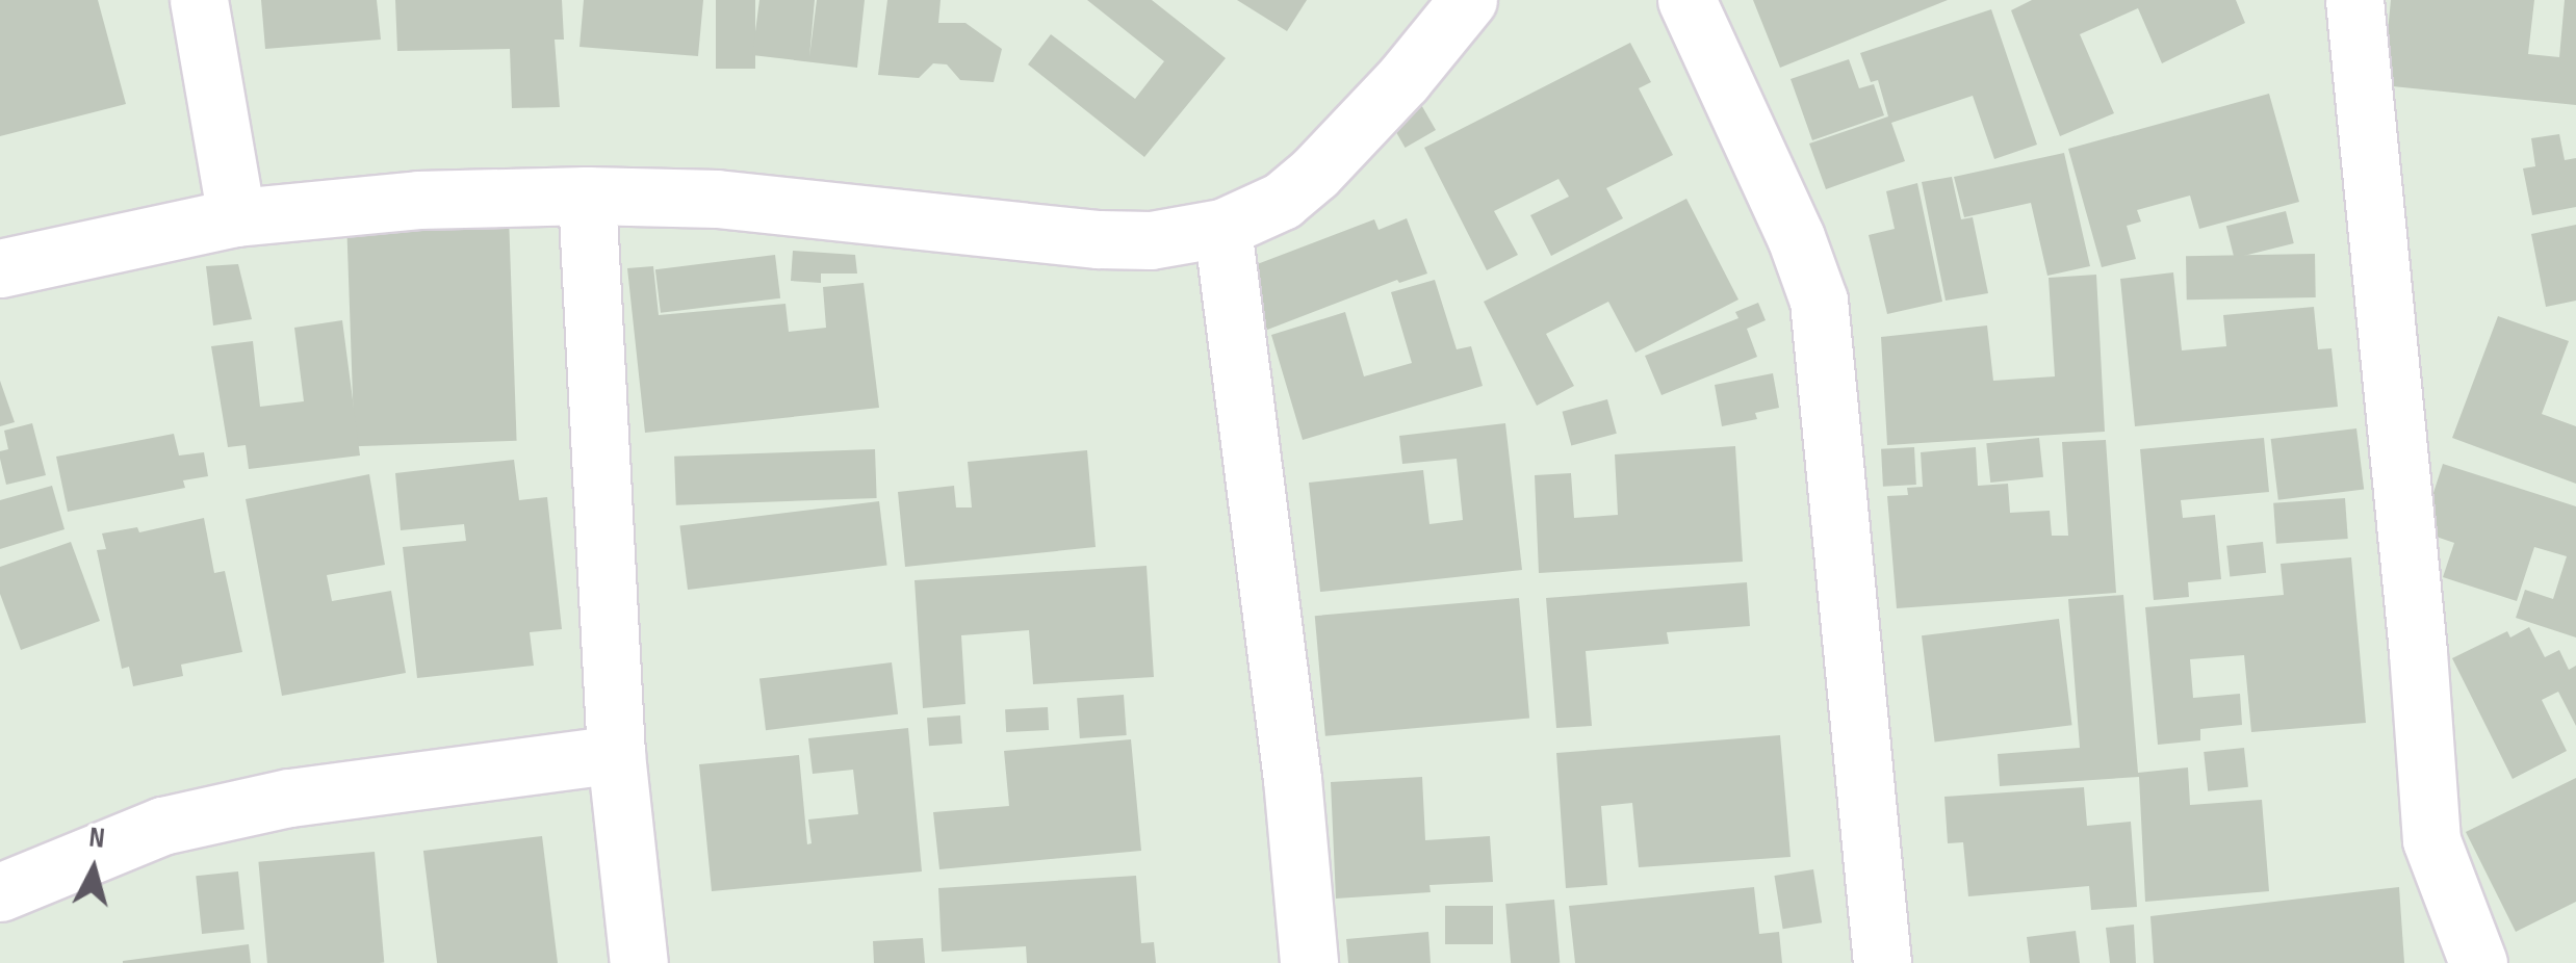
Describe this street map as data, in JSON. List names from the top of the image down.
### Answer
{
  "north": "top"
}
